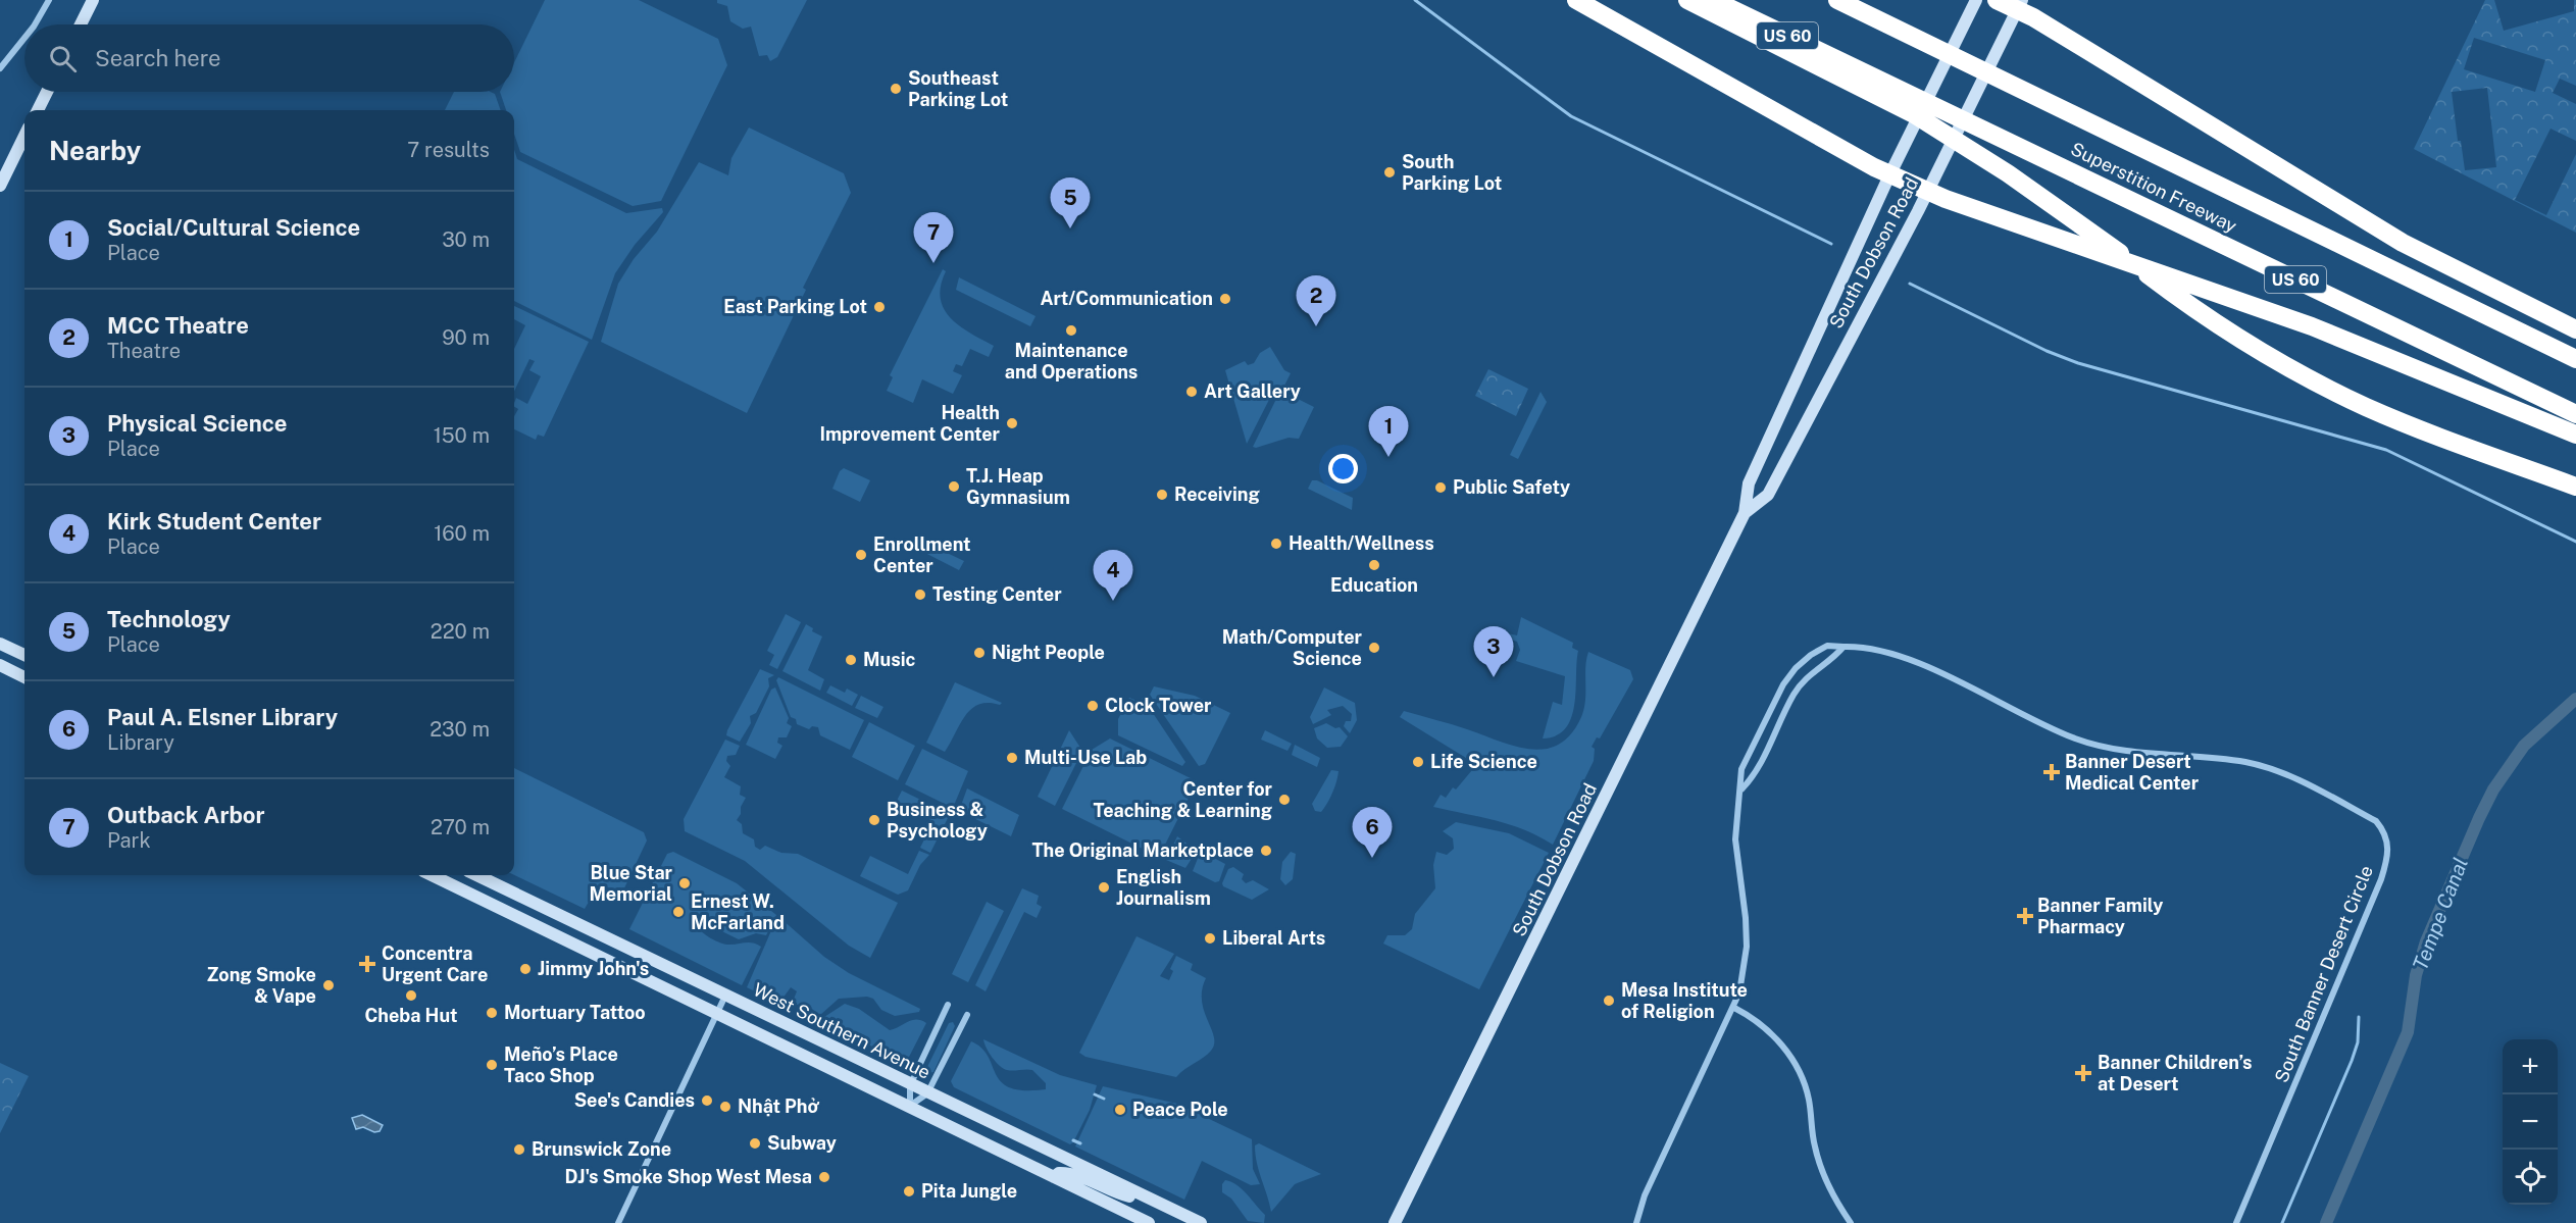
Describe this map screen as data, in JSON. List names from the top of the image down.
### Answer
{
  "streets": {
    "highway": ["US 60", "Superstition Freeway"],
    "main road": ["South Dobson Road", "West Southern Avenue"],
    "street": ["South Banner Desert Circle"]
  },
  "water": ["Tempe Canal"],
  "places": {
    "other": [
      "Southeast Parking Lot",
      "South Parking Lot",
      "Art/Communication",
      "East Parking Lot",
      "Maintenance and Operations",
      "Art Gallery",
      "Health Improvement Center",
      "T.J. Heap Gymnasium",
      "Public Safety",
      "Receiving",
      "Health/Wellness",
      "Enrollment Center",
      "Education",
      "Testing Center",
      "Math/Computer Science",
      "Night People",
      "Music",
      "Clock Tower",
      "Multi-Use Lab",
      "Life Science",
      "Center for Teaching & Learning",
      "Business & Psychology",
      "The Original Marketplace",
      "Blue Star Memorial",
      "English Journalism",
      "Ernest W. McFarland",
      "Liberal Arts",
      "Jimmy John's",
      "Zong Smoke & Vape",
      "Cheba Hut",
      "Mesa Institute of Religion",
      "Mortuary Tattoo",
      "Meño’s Place Taco Shop",
      "See's Candies",
      "Nhật Phở",
      "Peace Pole",
      "Subway",
      "Brunswick Zone",
      "DJ's Smoke Shop West Mesa",
      "Pita Jungle"
    ],
    "health": [
      "Banner Desert Medical Center",
      "Banner Family Pharmacy",
      "Concentra Urgent Care",
      "Banner Children’s at Desert"
    ]
  },
  "page": {
    "search": "Search here",
    "heading": ["Nearby", "7 results"],
    "pins": [
      "5",
      "7",
      "2",
      "1",
      "4",
      "3",
      "6"
    ],
    "list": [
      {
        "mark": "1",
        "name": "Social/Cultural Science",
        "note": "Place",
        "value": "30 m"
      },
      {
        "mark": "2",
        "name": "MCC Theatre",
        "note": "Theatre",
        "value": "90 m"
      },
      {
        "mark": "3",
        "name": "Physical Science",
        "note": "Place",
        "value": "150 m"
      },
      {
        "mark": "4",
        "name": "Kirk Student Center",
        "note": "Place",
        "value": "160 m"
      },
      {
        "mark": "5",
        "name": "Technology",
        "note": "Place",
        "value": "220 m"
      },
      {
        "mark": "6",
        "name": "Paul A. Elsner Library",
        "note": "Library",
        "value": "230 m"
      },
      {
        "mark": "7",
        "name": "Outback Arbor",
        "note": "Park",
        "value": "270 m"
      }
    ],
    "map_buttons": ["+", "−"]
  }
}
